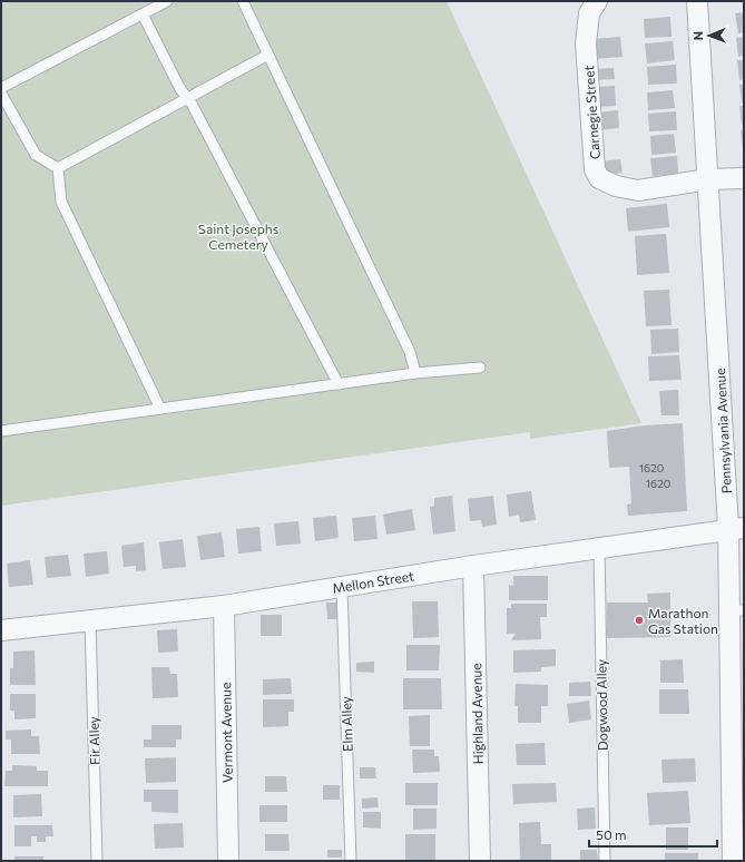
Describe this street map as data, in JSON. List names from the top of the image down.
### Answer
{
  "streets": {
    "street": [
      "Carnegie Street",
      "Pennsylvania Avenue",
      "Mellon Street",
      "Highland Avenue",
      "Vermont Avenue"
    ],
    "lane": ["Dogwood Alley", "Elm Alley", "Fir Alley"]
  },
  "crossings": [
    ["Carnegie Street", "Pennsylvania Avenue"],
    ["Pennsylvania Avenue", "Mellon Street"],
    ["Mellon Street", "Dogwood Alley"],
    ["Mellon Street", "Highland Avenue"],
    ["Mellon Street", "Elm Alley"],
    ["Mellon Street", "Vermont Avenue"],
    ["Mellon Street", "Fir Alley"]
  ],
  "parks": ["Saint Josephs Cemetery"],
  "places": ["Marathon Gas Station"],
  "house_numbers": ["1620", "1620"],
  "scale_bar": "50 m",
  "north": "left"
}
